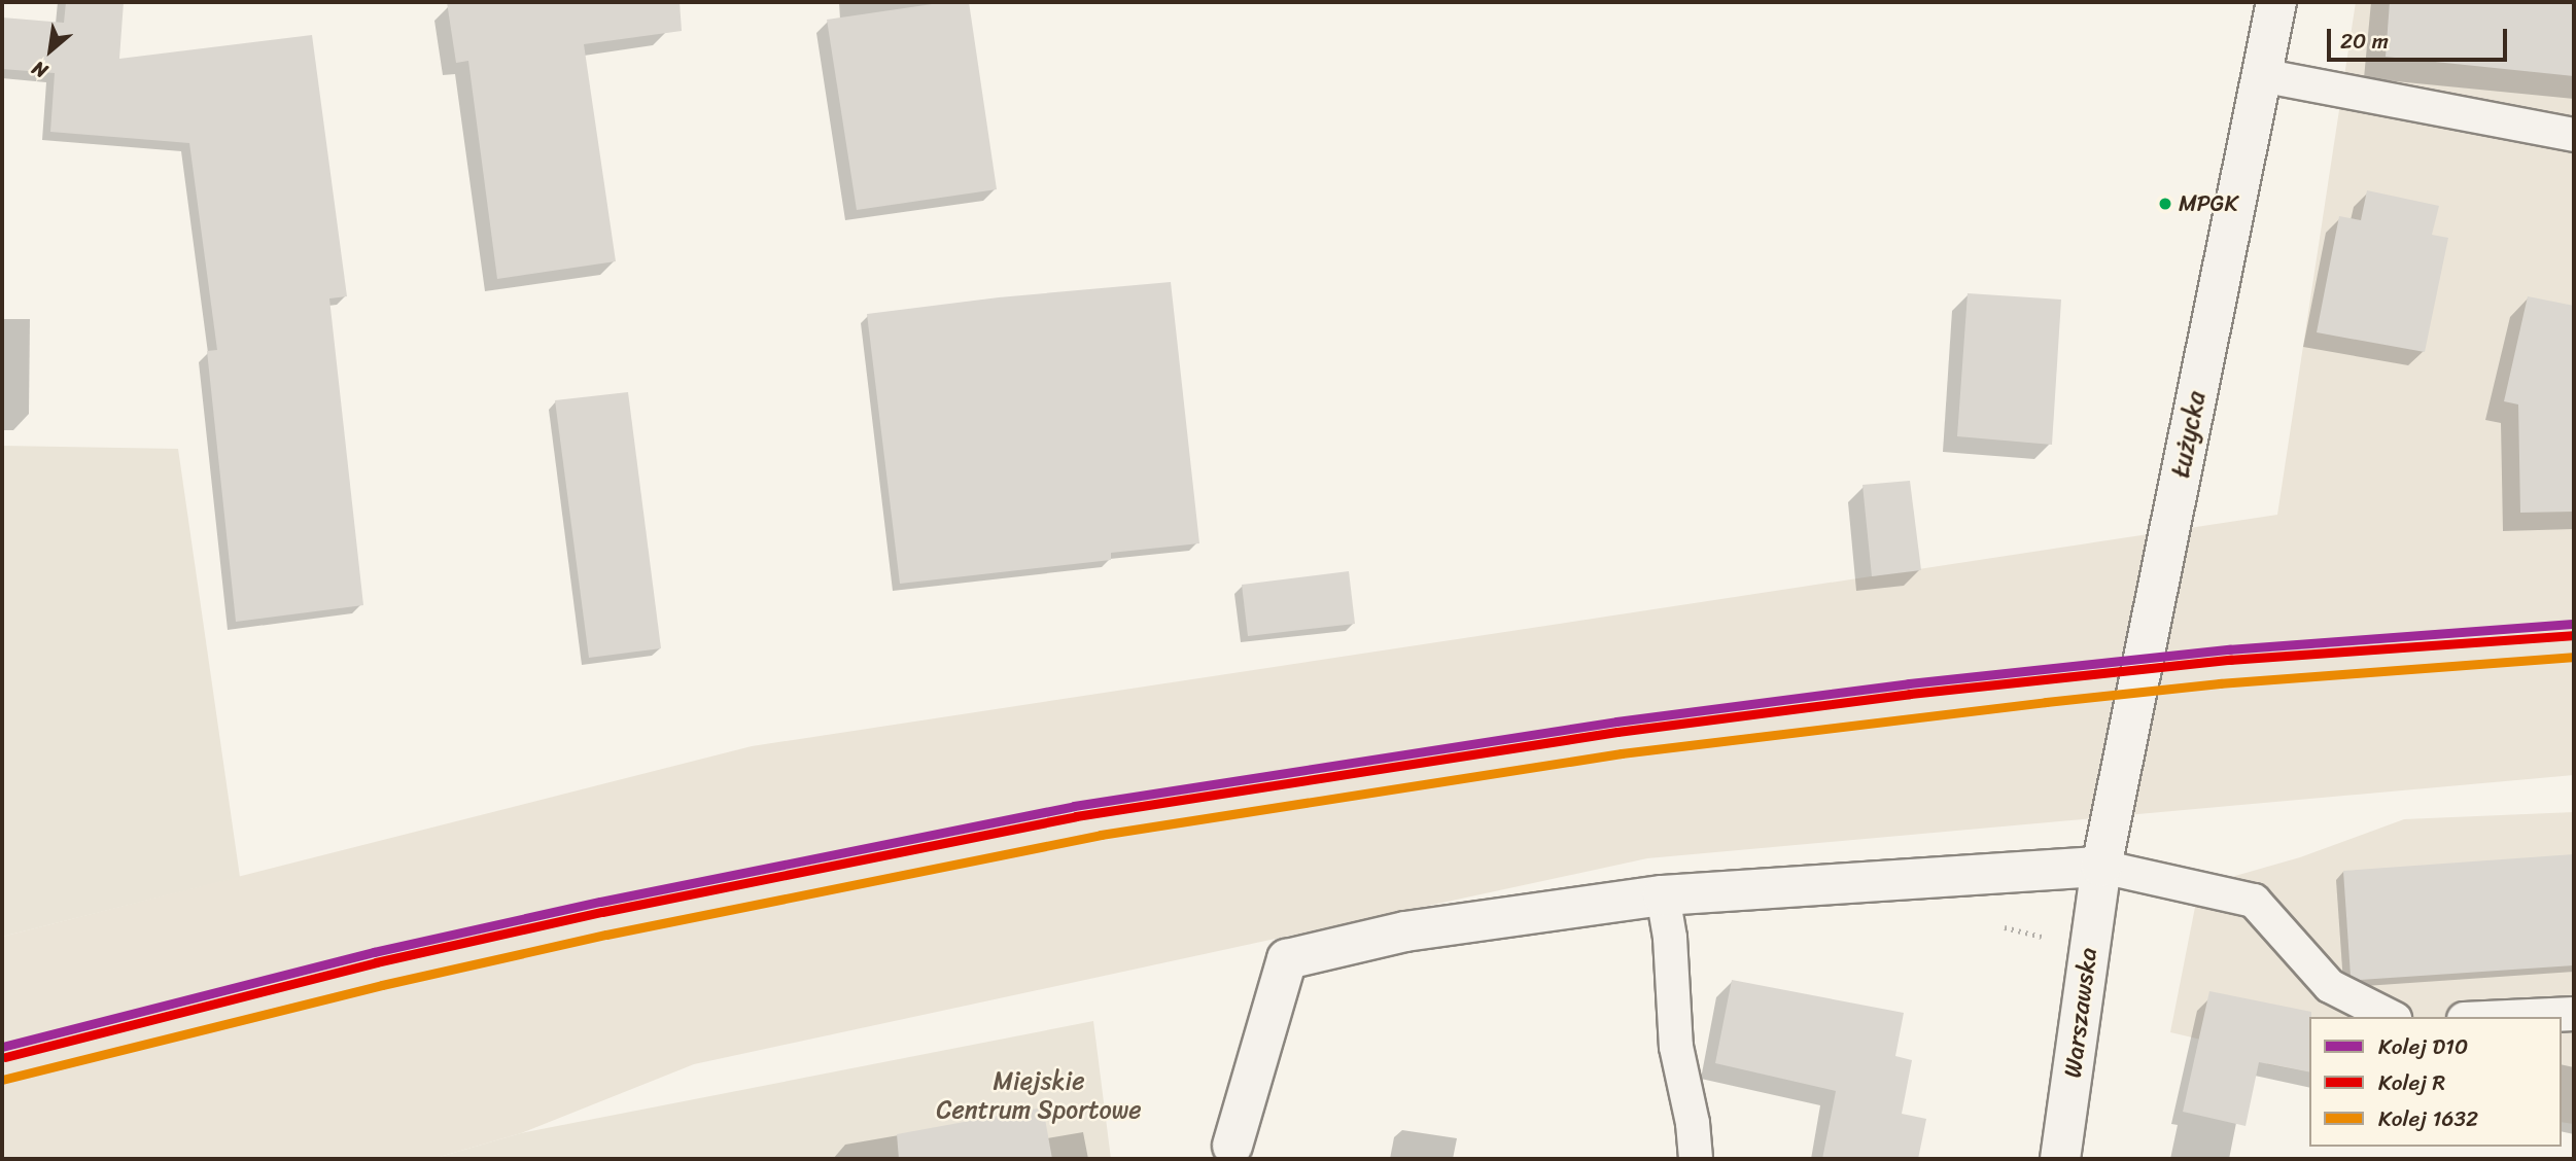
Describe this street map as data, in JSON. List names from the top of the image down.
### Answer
{
  "streets": {
    "main road": ["Łużycka", "Warszawska"]
  },
  "crossings": [
    ["Łużycka", "Warszawska"]
  ],
  "parks": ["Miejskie Centrum Sportowe"],
  "places": ["MPGK"],
  "lines": ["rail line D10", "rail line R", "rail line 1632"],
  "legend": ["Kolej D10", "Kolej R", "Kolej 1632"],
  "scale_bar": "20 m",
  "north": "bottom left"
}
